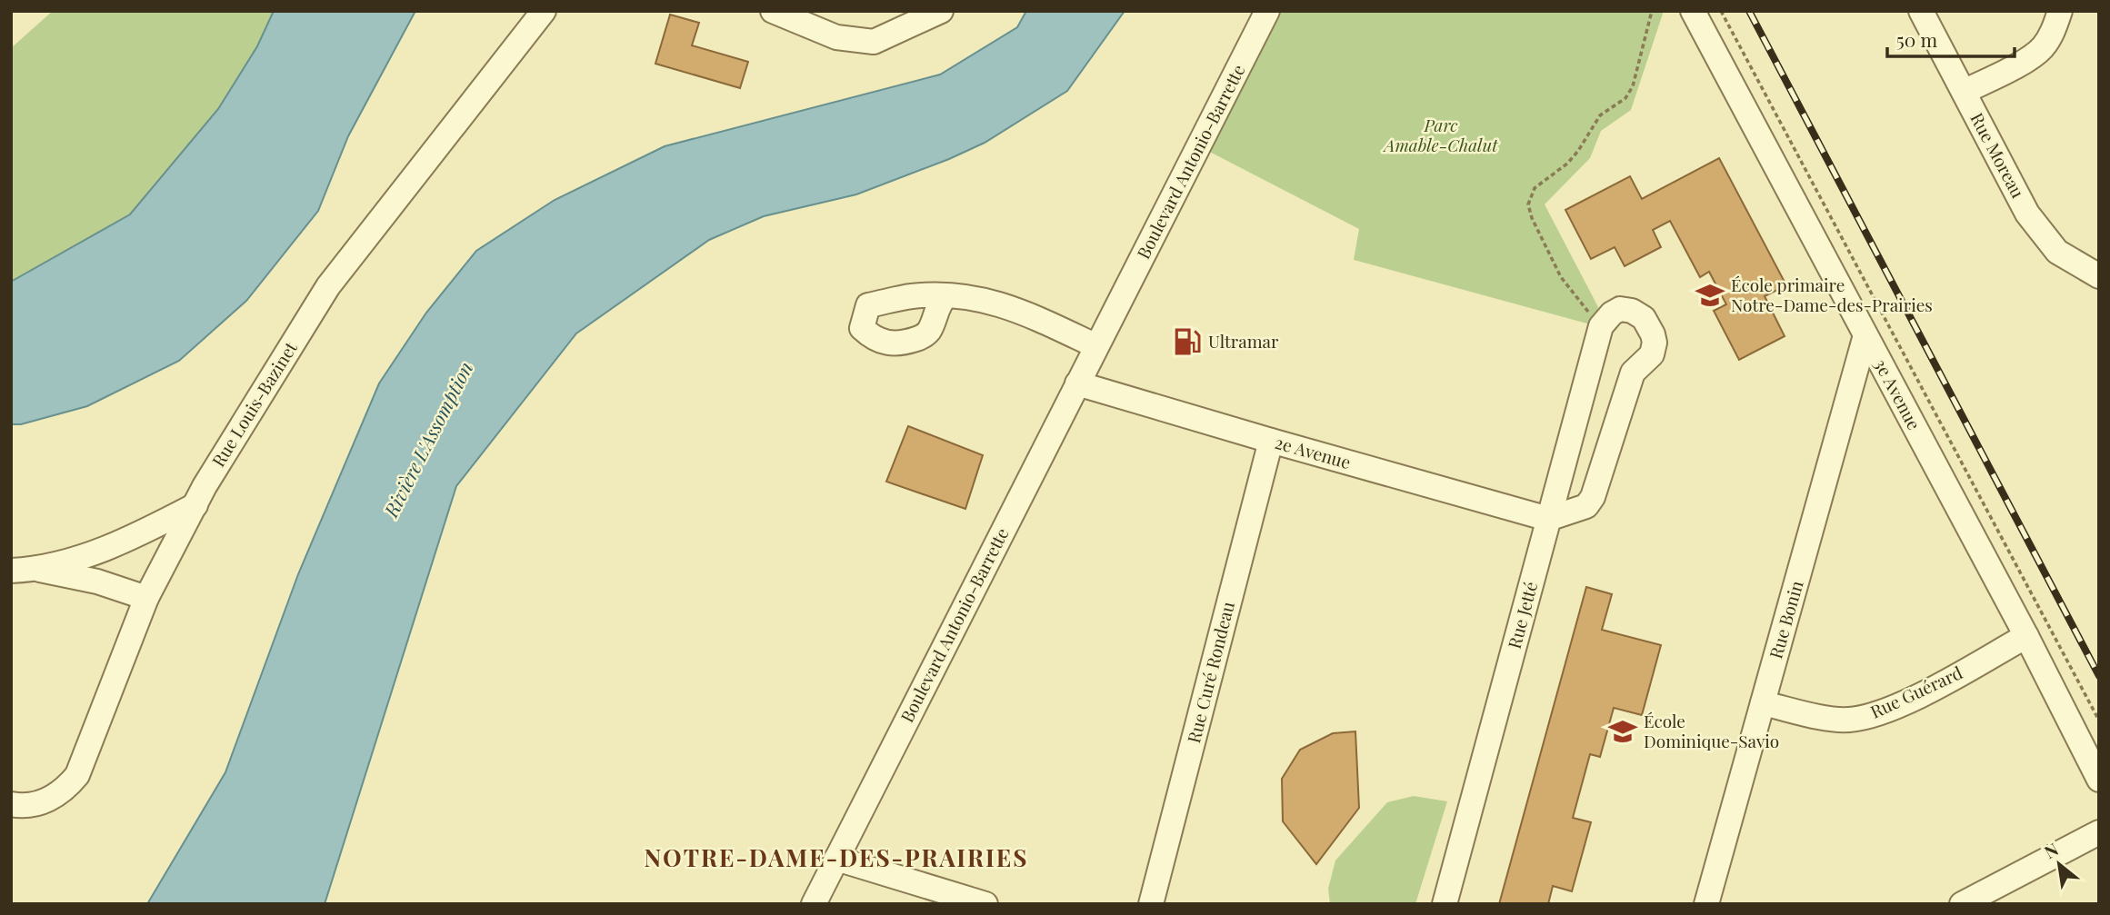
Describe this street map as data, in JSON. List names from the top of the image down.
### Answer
{
  "streets": {
    "street": [
      "Rue Moreau",
      "Boulevard Antonio-Barrette",
      "3e Avenue",
      "Rue Louis-Bazinet",
      "2e Avenue",
      "Rue Jetté",
      "Rue Bonin",
      "Rue Curé Rondeau",
      "Rue Guérard"
    ]
  },
  "crossings": [
    ["Boulevard Antonio-Barrette", "2e Avenue"],
    ["3e Avenue", "Rue Bonin"],
    ["3e Avenue", "Rue Guérard"],
    ["2e Avenue", "Rue Jetté"],
    ["2e Avenue", "Rue Curé Rondeau"],
    ["Rue Bonin", "Rue Guérard"]
  ],
  "districts": ["NOTRE-DAME-DES-PRAIRIES"],
  "water": ["Rivière L'Assomption"],
  "parks": ["Parc Amable-Chalut"],
  "places": {
    "school or university": ["École primaire Notre-Dame-des-Prairies", "École Dominique-Savio"],
    "fuel station": ["Ultramar"]
  },
  "scale_bar": "50 m",
  "north": "top left"
}
